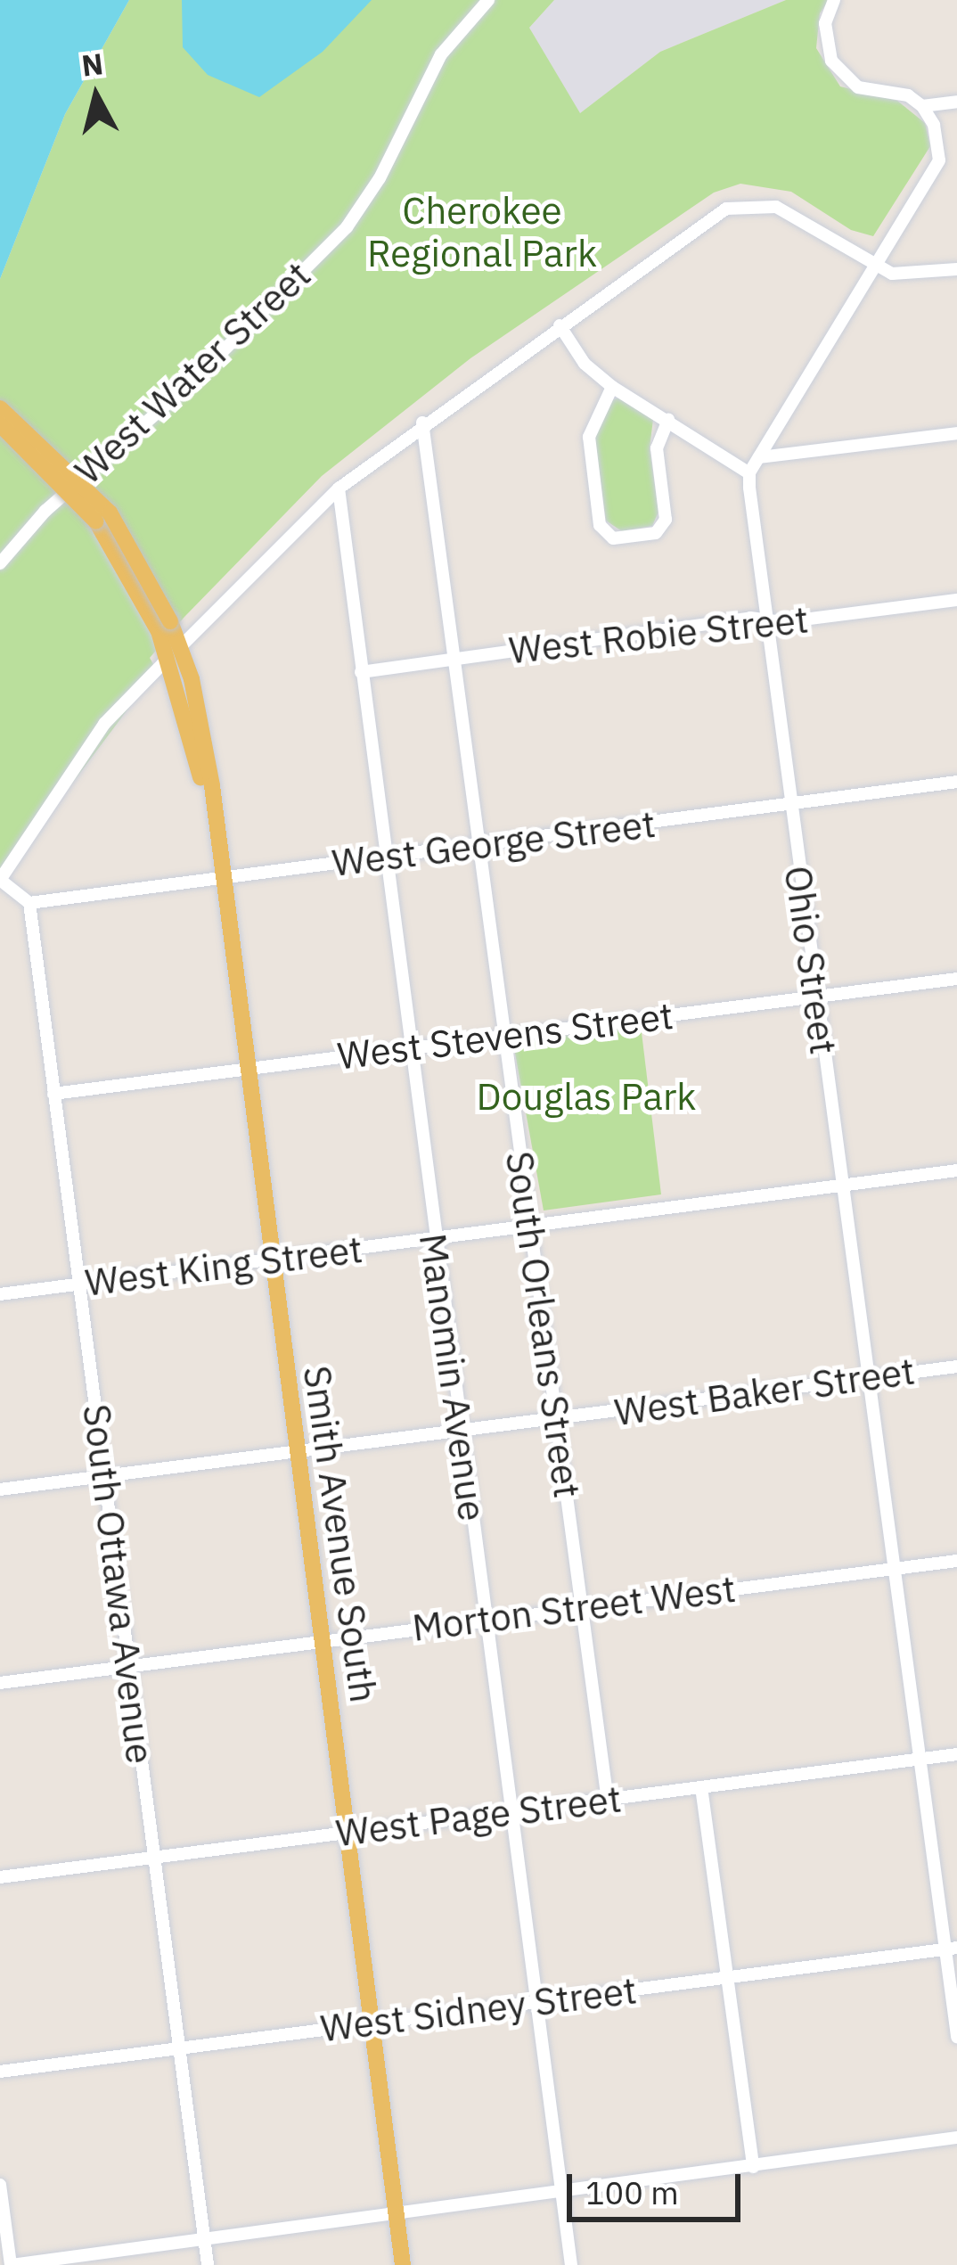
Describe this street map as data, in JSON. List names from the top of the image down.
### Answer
{
  "streets": {
    "main road": ["Smith Avenue South"],
    "street": [
      "West Water Street",
      "West Robie Street",
      "West George Street",
      "Ohio Street",
      "West Stevens Street",
      "West King Street",
      "South Orleans Street",
      "Manomin Avenue",
      "West Baker Street",
      "South Ottawa Avenue",
      "Morton Street West",
      "West Page Street",
      "West Sidney Street"
    ]
  },
  "crossings": [
    ["West Robie Street", "Ohio Street"],
    ["West Robie Street", "South Orleans Street"],
    ["West Robie Street", "Manomin Avenue"],
    ["West George Street", "Ohio Street"],
    ["West George Street", "South Orleans Street"],
    ["West George Street", "Manomin Avenue"],
    ["West George Street", "Smith Avenue South"],
    ["West George Street", "South Ottawa Avenue"],
    ["Ohio Street", "West Stevens Street"],
    ["Ohio Street", "West King Street"],
    ["Ohio Street", "West Baker Street"],
    ["Ohio Street", "Morton Street West"],
    ["Ohio Street", "West Page Street"],
    ["Ohio Street", "West Sidney Street"],
    ["West Stevens Street", "South Orleans Street"],
    ["West Stevens Street", "Manomin Avenue"],
    ["West Stevens Street", "Smith Avenue South"],
    ["West Stevens Street", "South Ottawa Avenue"],
    ["West King Street", "South Orleans Street"],
    ["West King Street", "Manomin Avenue"],
    ["West King Street", "Smith Avenue South"],
    ["West King Street", "South Ottawa Avenue"],
    ["South Orleans Street", "West Baker Street"],
    ["South Orleans Street", "Morton Street West"],
    ["South Orleans Street", "West Page Street"],
    ["Manomin Avenue", "West Baker Street"],
    ["Manomin Avenue", "Morton Street West"],
    ["Manomin Avenue", "West Page Street"],
    ["Manomin Avenue", "West Sidney Street"],
    ["West Baker Street", "Smith Avenue South"],
    ["West Baker Street", "South Ottawa Avenue"],
    ["Smith Avenue South", "Morton Street West"],
    ["Smith Avenue South", "West Page Street"],
    ["Smith Avenue South", "West Sidney Street"],
    ["South Ottawa Avenue", "Morton Street West"],
    ["South Ottawa Avenue", "West Page Street"],
    ["South Ottawa Avenue", "West Sidney Street"]
  ],
  "parks": ["Cherokee Regional Park", "Douglas Park"],
  "scale_bar": "100 m",
  "north": "top"
}
